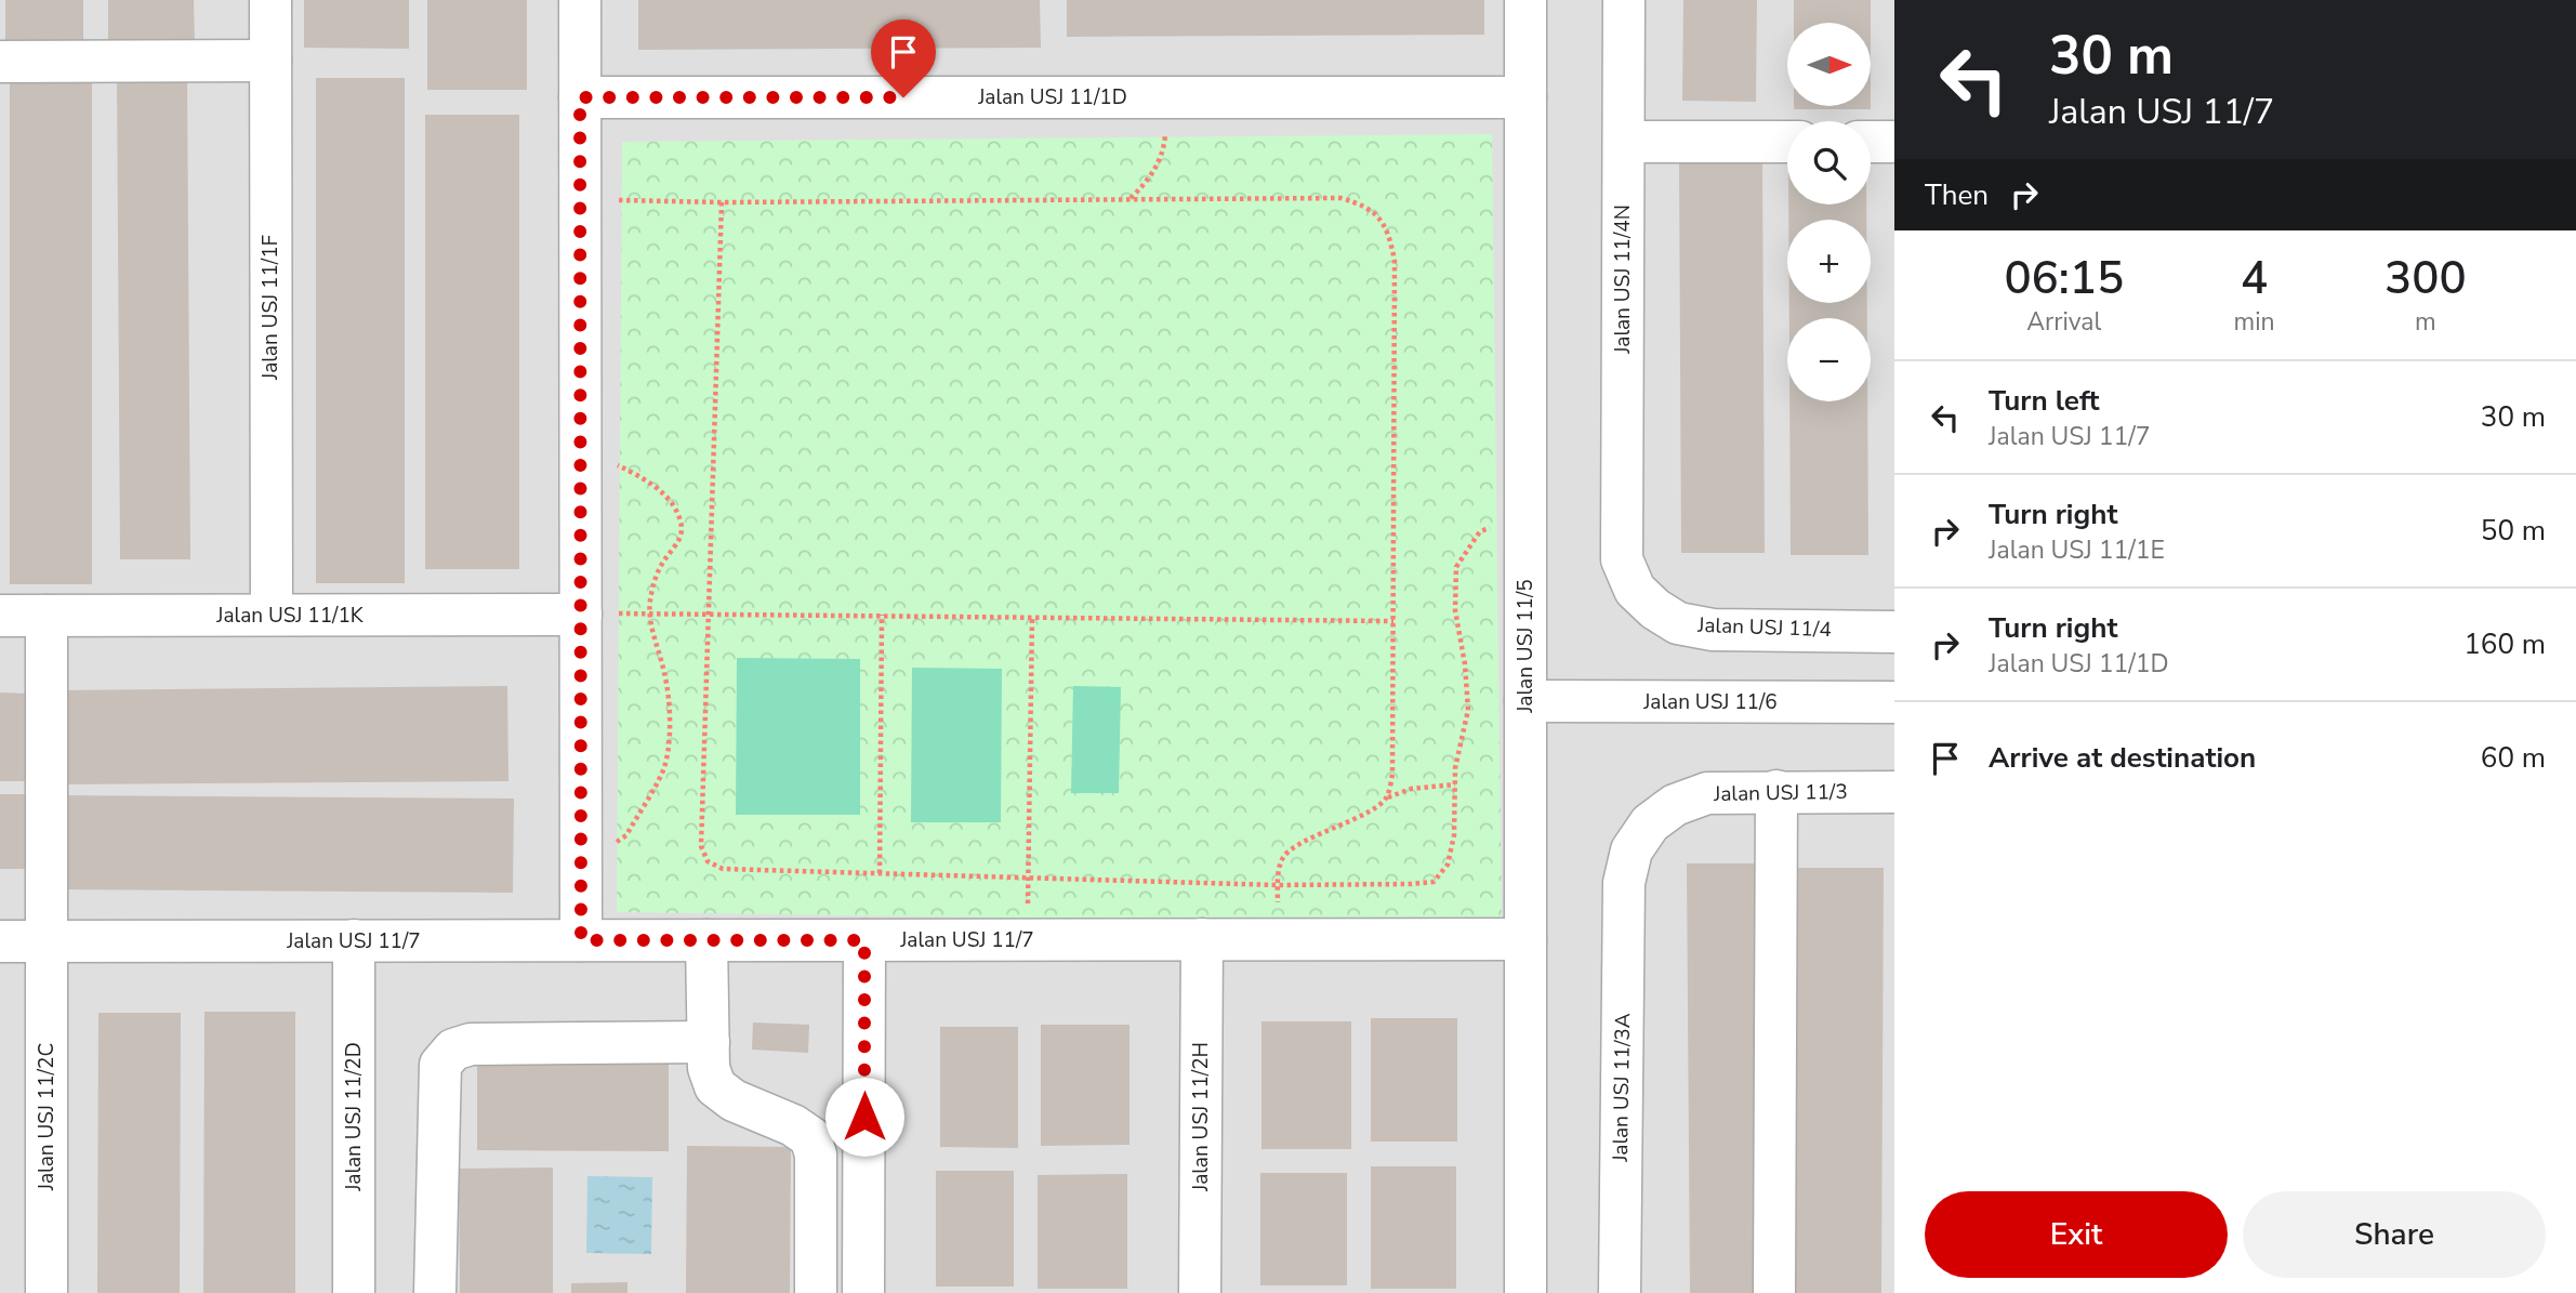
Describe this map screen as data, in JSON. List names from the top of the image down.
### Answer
{
  "streets": {
    "street": [
      "Jalan USJ 11/1D",
      "Jalan USJ 11/4N",
      "Jalan USJ 11/1F",
      "Jalan USJ 11/1K",
      "Jalan USJ 11/4",
      "Jalan USJ 11/5",
      "Jalan USJ 11/6",
      "Jalan USJ 11/3",
      "Jalan USJ 11/7",
      "Jalan USJ 11/3A",
      "Jalan USJ 11/2C",
      "Jalan USJ 11/2D",
      "Jalan USJ 11/2H"
    ]
  },
  "crossings": [
    ["Jalan USJ 11/1D", "Jalan USJ 11/5"],
    ["Jalan USJ 11/4N", "Jalan USJ 11/4"],
    ["Jalan USJ 11/1F", "Jalan USJ 11/1K"],
    ["Jalan USJ 11/1K", "Jalan USJ 11/2C"],
    ["Jalan USJ 11/5", "Jalan USJ 11/6"],
    ["Jalan USJ 11/5", "Jalan USJ 11/7"],
    ["Jalan USJ 11/3", "Jalan USJ 11/3A"],
    ["Jalan USJ 11/7", "Jalan USJ 11/2C"],
    ["Jalan USJ 11/7", "Jalan USJ 11/2D"],
    ["Jalan USJ 11/7", "Jalan USJ 11/2H"]
  ],
  "north": "right",
  "page": {
    "turn": ["30 m", "Jalan USJ 11/7"],
    "map_buttons": ["+", "−"],
    "then": "Then",
    "eta": [
      "06:15",
      "Arrival",
      "4",
      "min",
      "300",
      "m"
    ],
    "list": [
      {
        "name": "Turn left",
        "note": "Jalan USJ 11/7",
        "value": "30 m"
      },
      {
        "name": "Turn right",
        "note": "Jalan USJ 11/1E",
        "value": "50 m"
      },
      {
        "name": "Turn right",
        "note": "Jalan USJ 11/1D",
        "value": "160 m"
      },
      {
        "name": "Arrive at destination",
        "value": "60 m"
      }
    ],
    "buttons": ["Exit", "Share"]
  }
}
